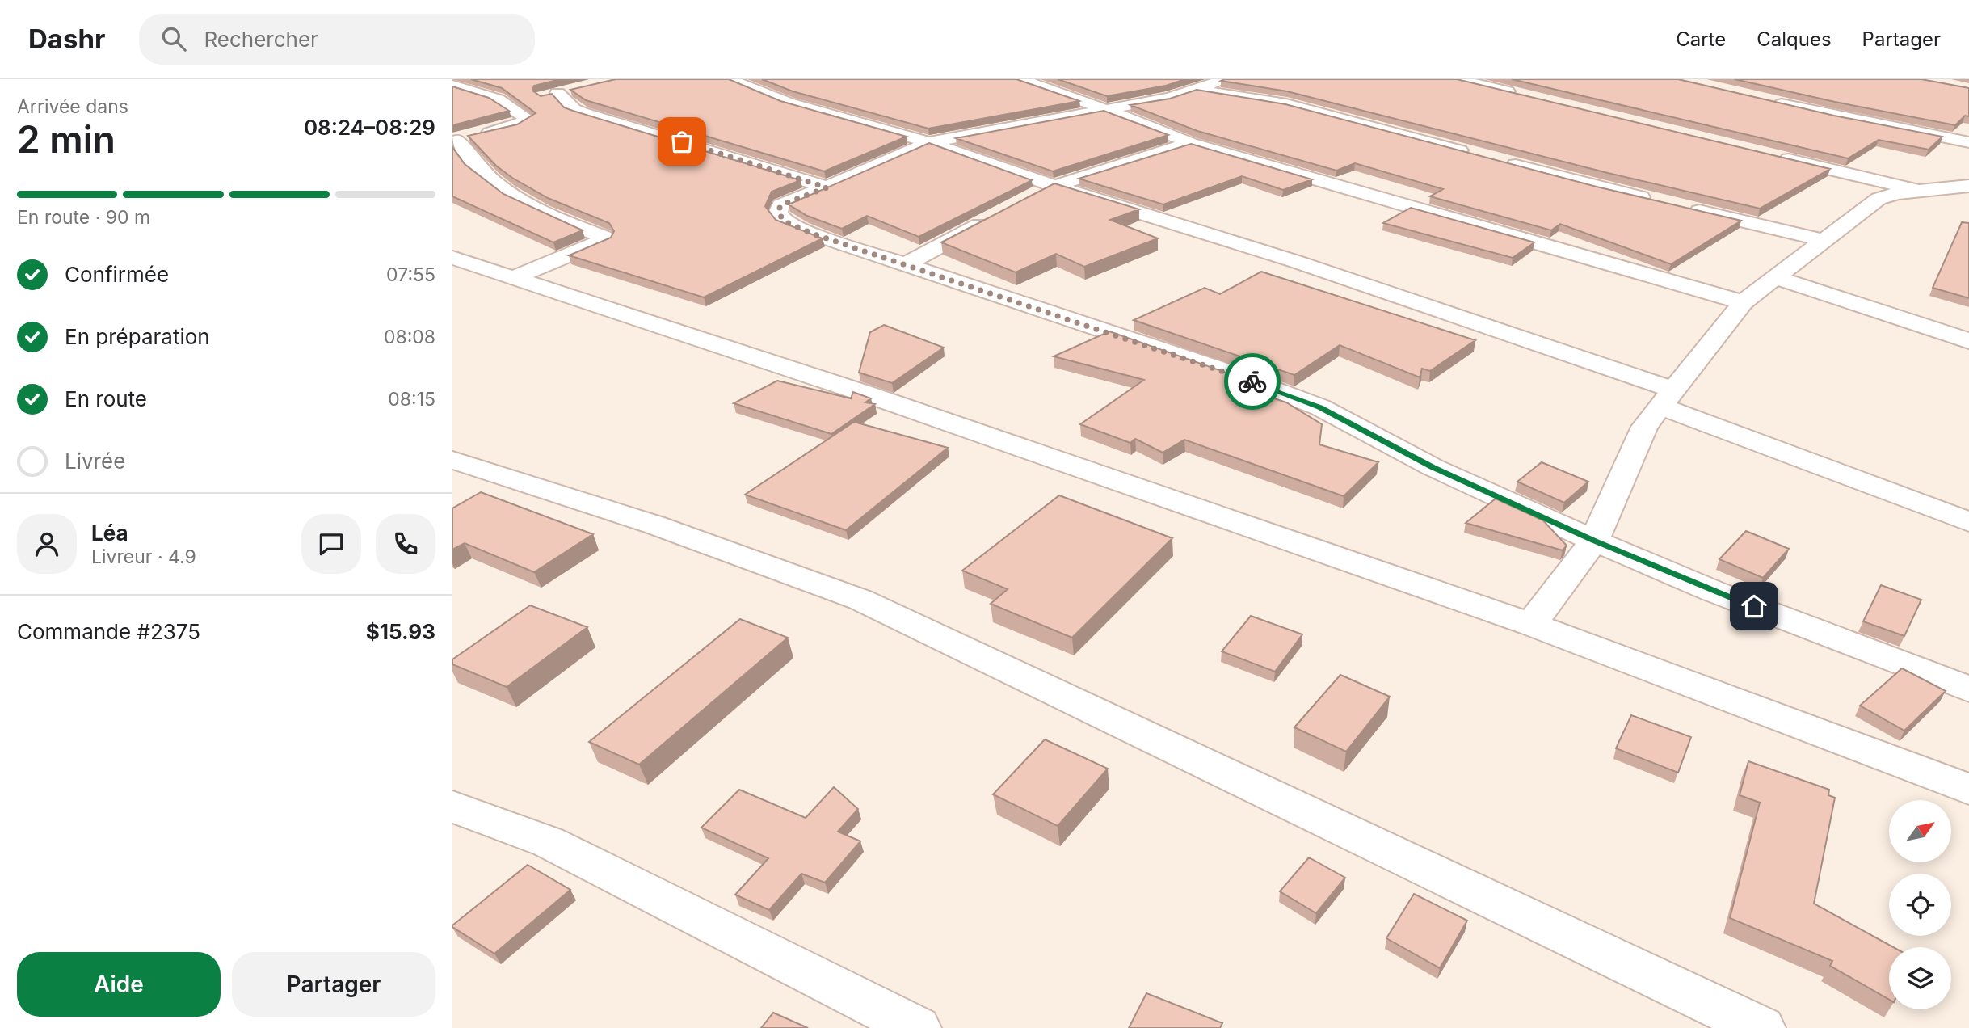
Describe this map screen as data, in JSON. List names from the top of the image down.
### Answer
{
  "north": "top right",
  "page": {
    "header": "Dashr",
    "search": "Rechercher",
    "nav": ["Carte", "Calques", "Partager"],
    "heading": ["2 min", "Arrivée dans", "08:24–08:29"],
    "panel": [
      "Léa",
      "Livreur · 4.9",
      "Commande #2375",
      "$15.93"
    ],
    "bar": "En route · 90 m",
    "list": [
      ["Confirmée", "07:55"],
      ["En préparation", "08:08"],
      ["En route", "08:15"],
      "Livrée"
    ],
    "buttons": ["Aide", "Partager"]
  }
}
